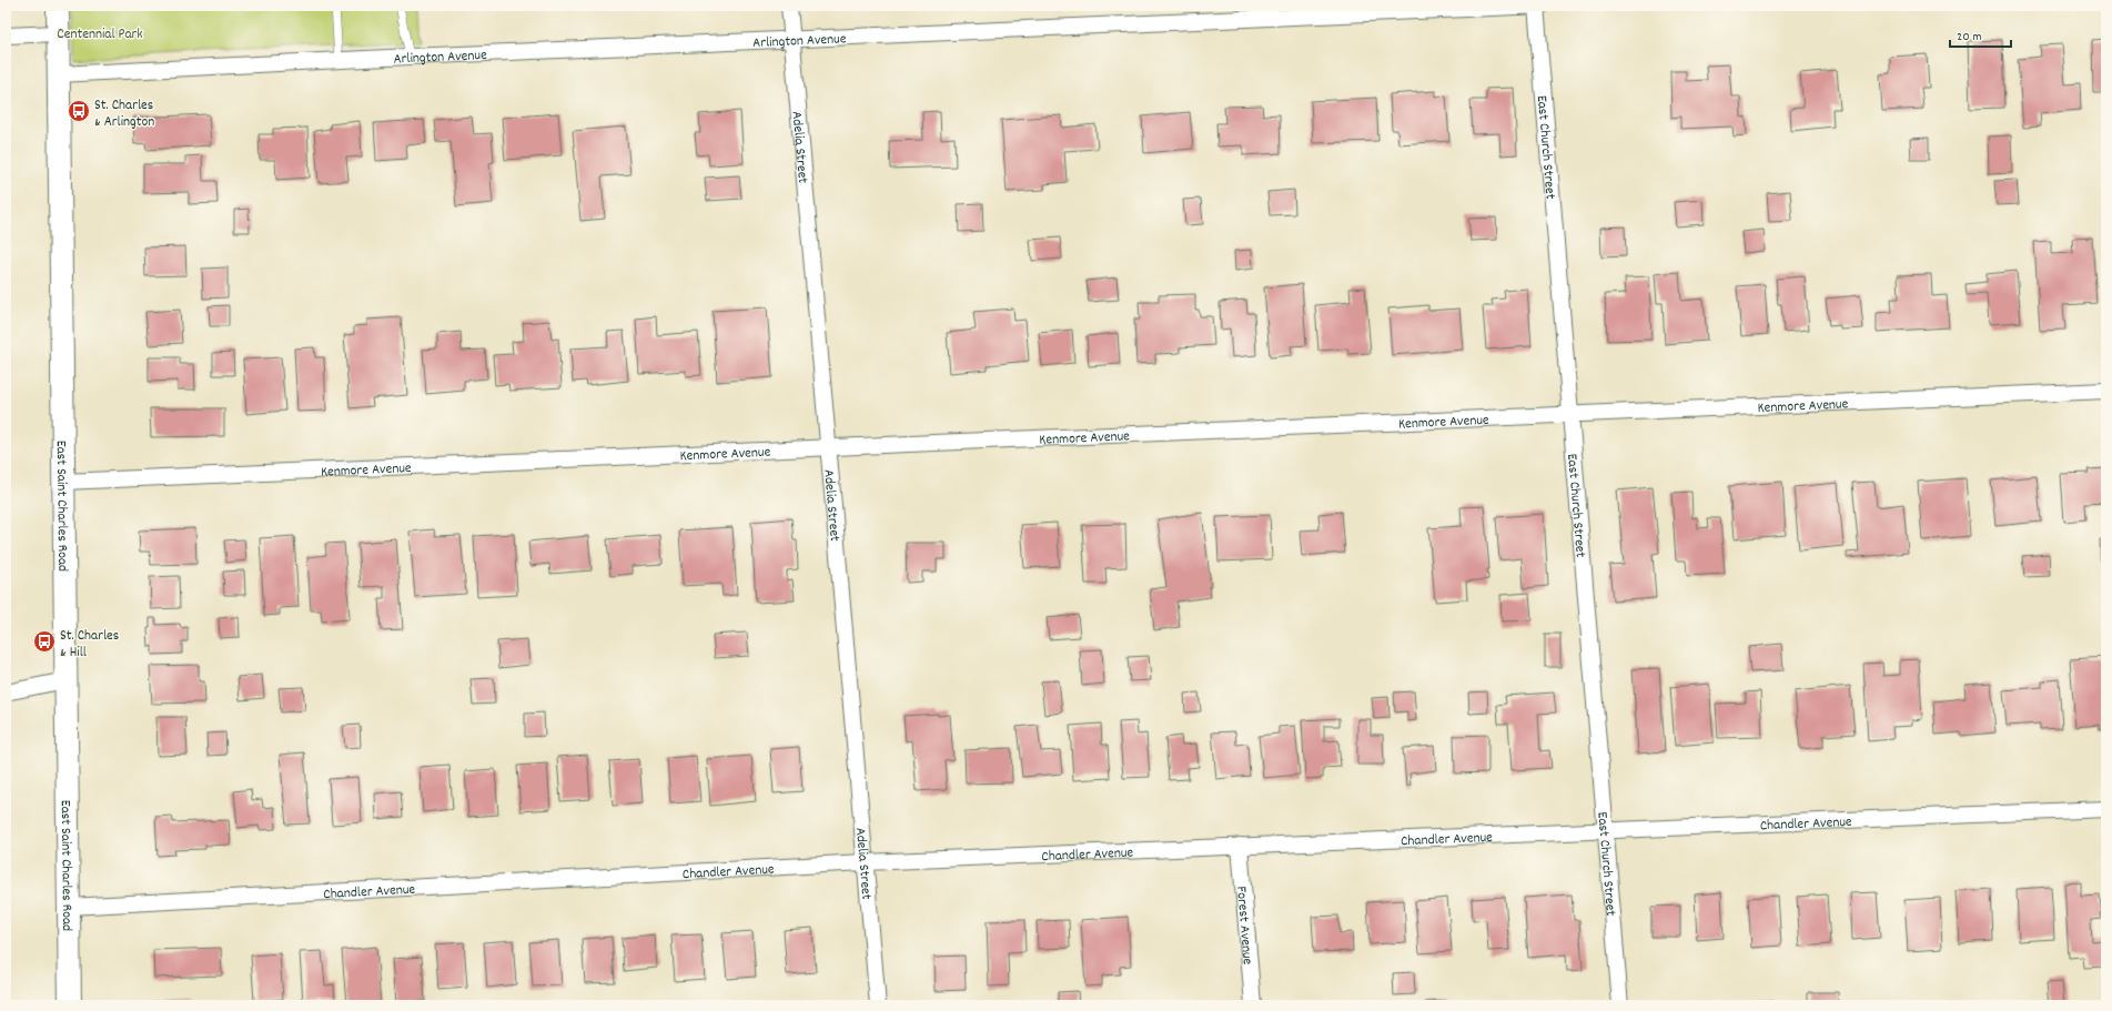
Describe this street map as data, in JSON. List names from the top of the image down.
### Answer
{
  "streets": {
    "main road": ["East Saint Charles Road"],
    "street": [
      "Arlington Avenue",
      "Adelia Street",
      "East Church Street",
      "Kenmore Avenue",
      "Chandler Avenue",
      "Forest Avenue"
    ]
  },
  "crossings": [
    ["Arlington Avenue", "Adelia Street"],
    ["Arlington Avenue", "East Church Street"],
    ["Arlington Avenue", "East Saint Charles Road"],
    ["Adelia Street", "Kenmore Avenue"],
    ["Adelia Street", "Chandler Avenue"],
    ["East Church Street", "Kenmore Avenue"],
    ["East Church Street", "Chandler Avenue"],
    ["Kenmore Avenue", "East Saint Charles Road"],
    ["East Saint Charles Road", "Chandler Avenue"],
    ["Chandler Avenue", "Forest Avenue"]
  ],
  "parks": ["Centennial Park"],
  "places": {
    "bus stop": ["St. Charles & Arlington", "St. Charles & Hill"]
  },
  "scale_bar": "20 m"
}
